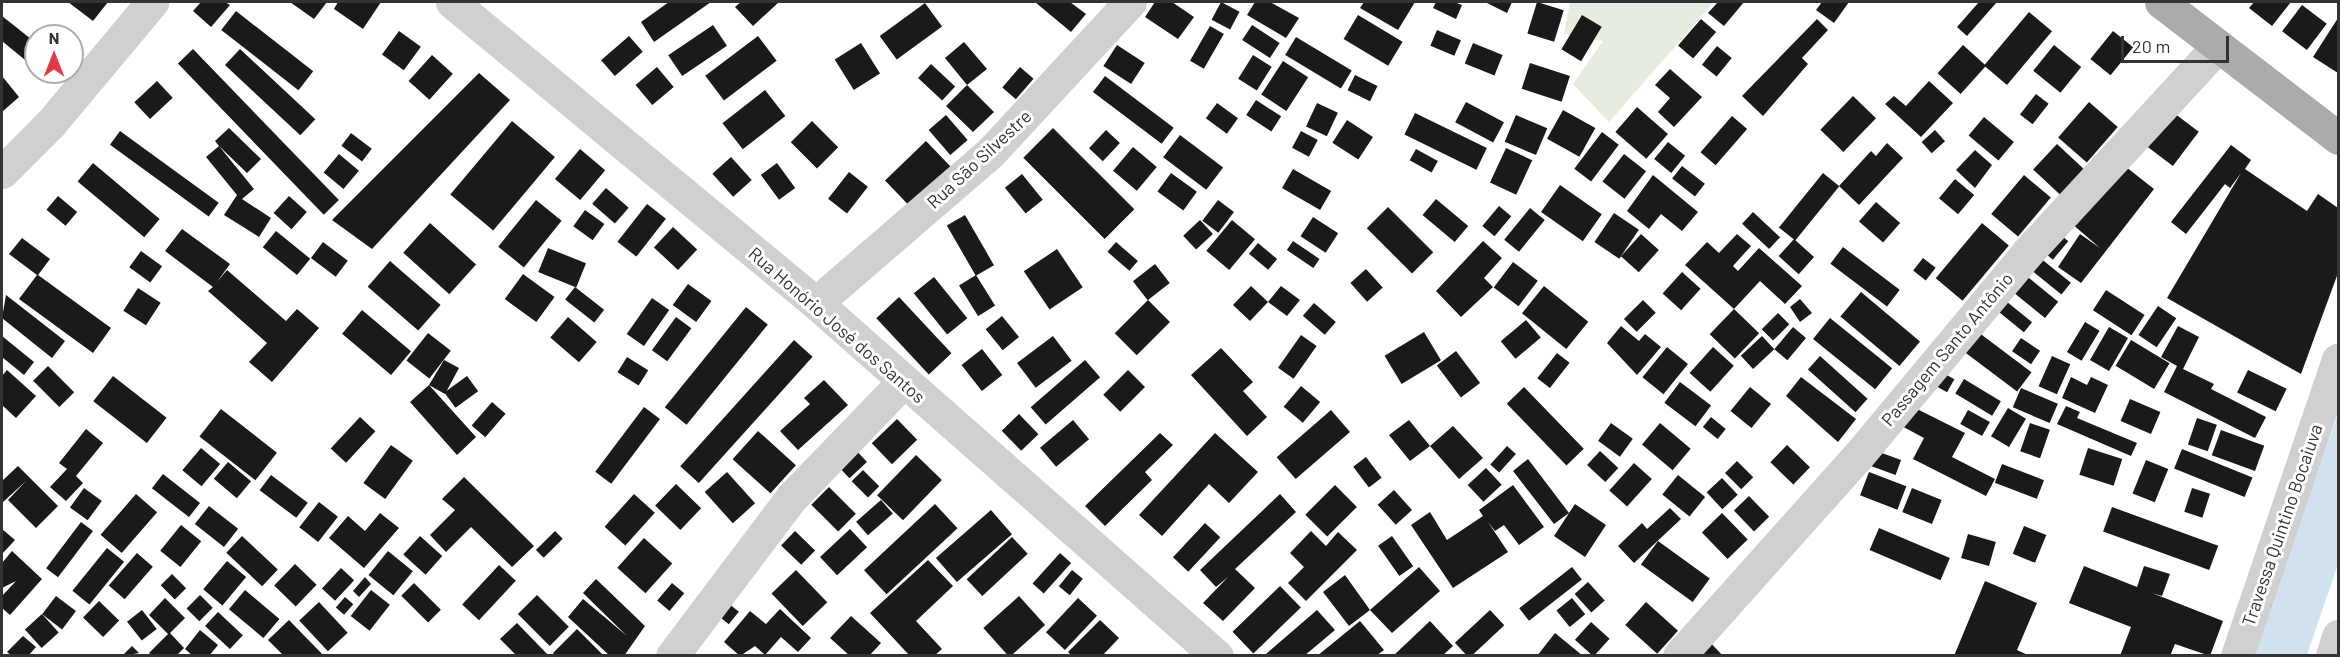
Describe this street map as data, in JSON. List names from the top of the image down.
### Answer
{
  "streets": {
    "street": [
      "Rua São Silvestre",
      "Rua Honório José dos Santos",
      "Passagem Santo Antônio",
      "Travessa Quintino Bocaiuva"
    ]
  },
  "crossings": [
    ["Rua São Silvestre", "Rua Honório José dos Santos"]
  ],
  "scale_bar": "20 m",
  "north": "top"
}
